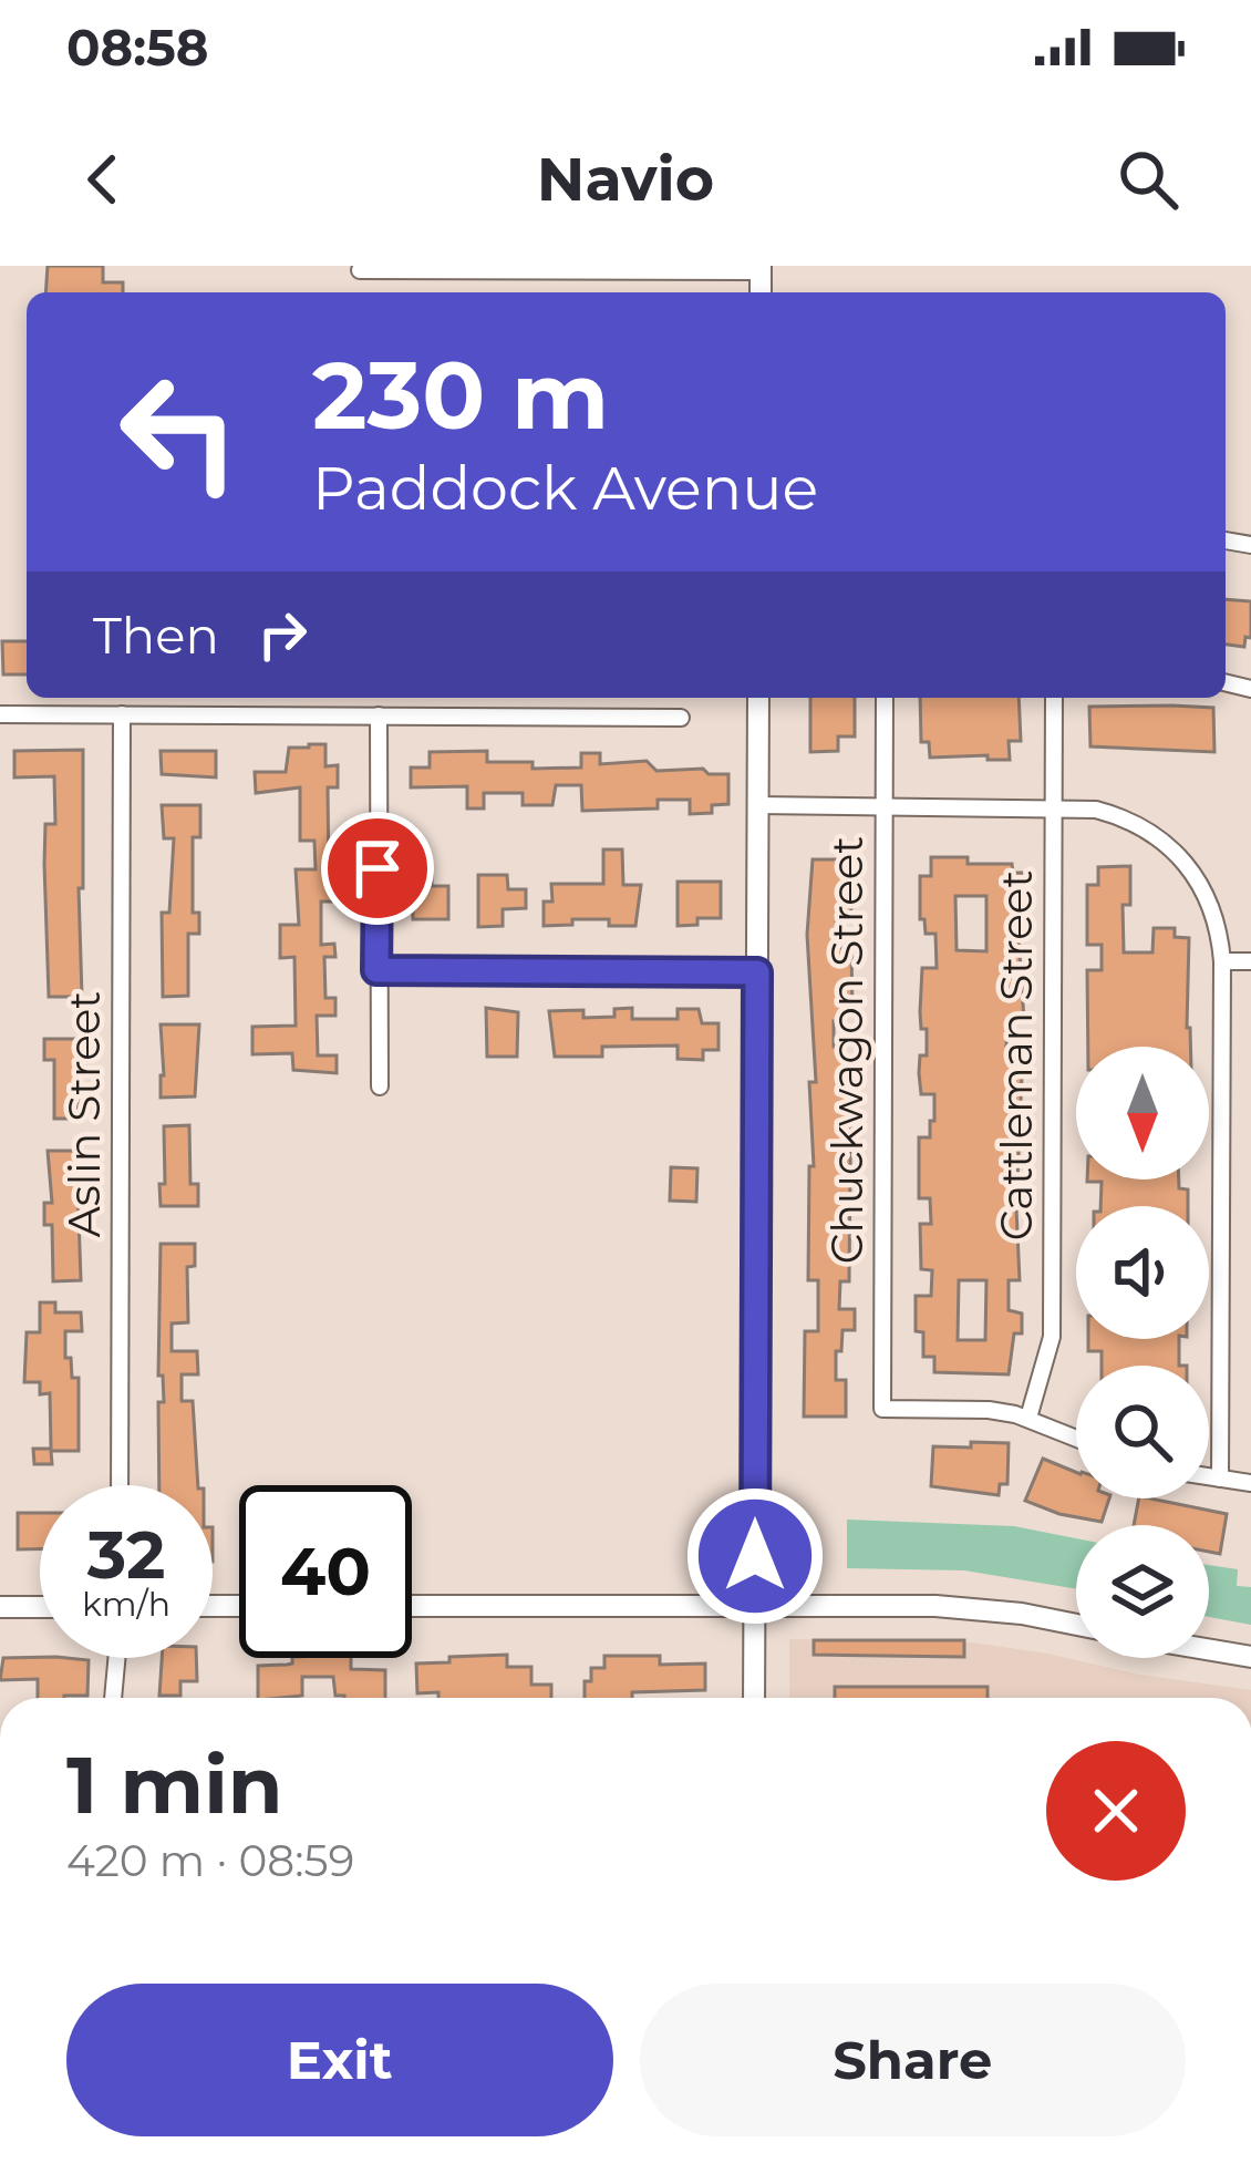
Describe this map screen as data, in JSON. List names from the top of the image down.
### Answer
{
  "streets": {
    "street": ["Chuckwagon Street", "Cattleman Street", "Aslin Street"]
  },
  "crossings": [
    ["Chuckwagon Street", "Cattleman Street"]
  ],
  "north": "bottom",
  "page": {
    "status": "08:58",
    "header": "Navio",
    "turn": ["230 m", "Paddock Avenue"],
    "then": "Then",
    "speed": "32 km/h",
    "limit": "40",
    "heading": ["1 min", "420 m · 08:59"],
    "buttons": ["Exit", "Share"]
  }
}
